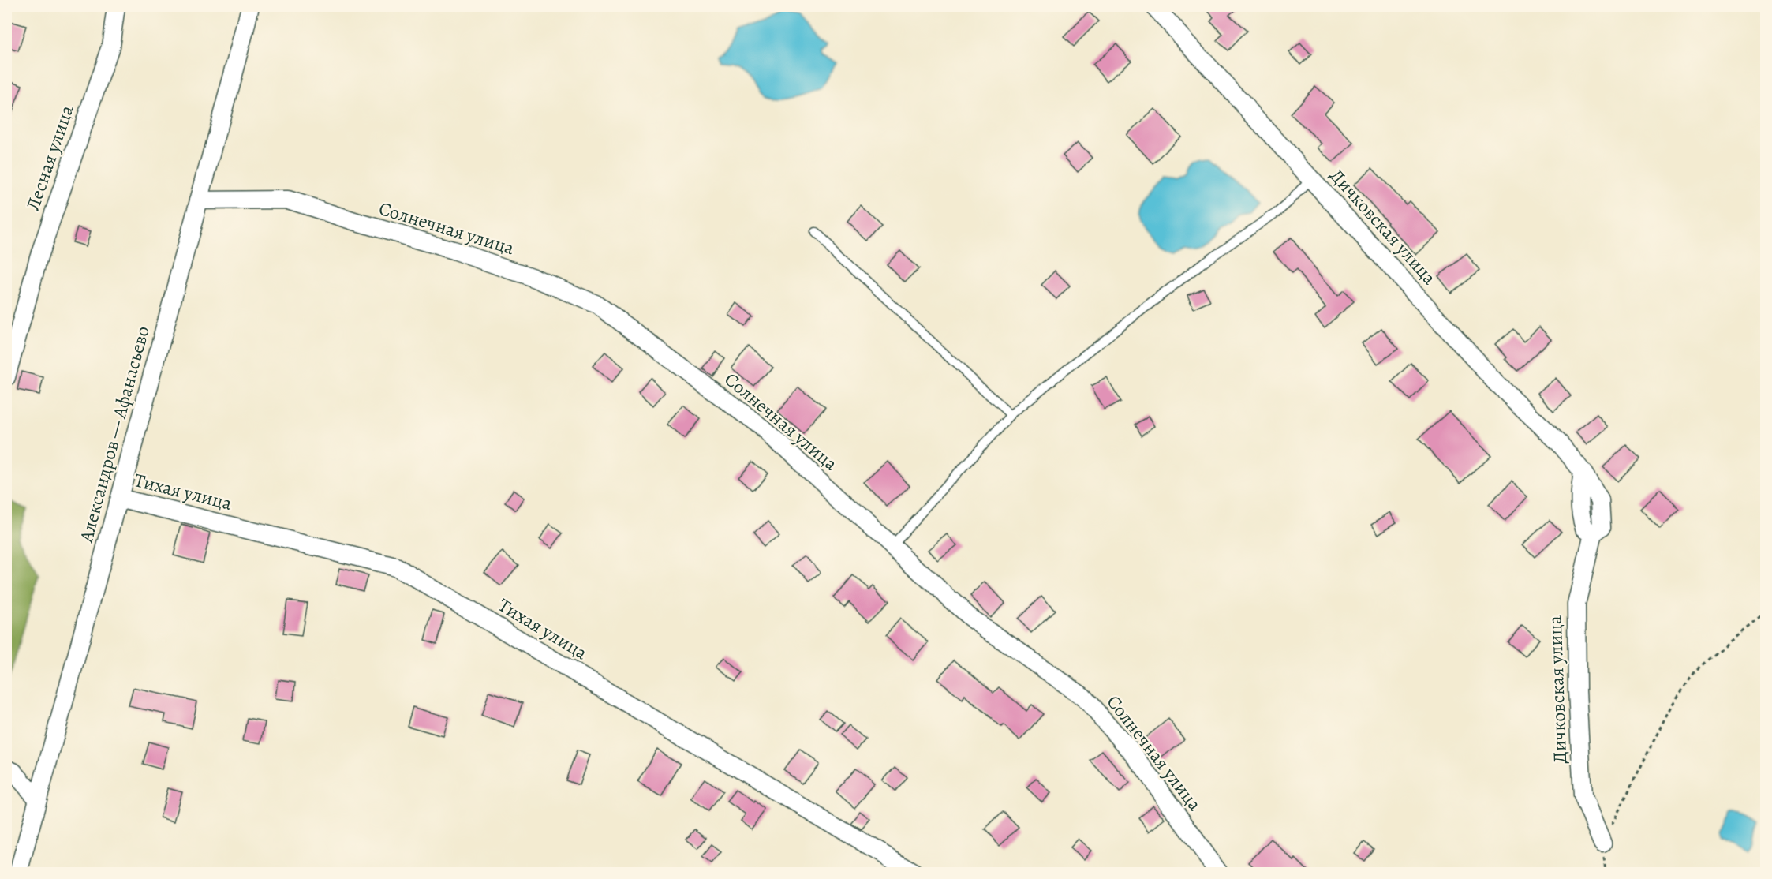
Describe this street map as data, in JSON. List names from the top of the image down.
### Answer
{
  "streets": {
    "street": [
      "Лесная улица",
      "Дичковская улица",
      "Солнечная улица",
      "Александров — Афанасьево",
      "Тихая улица"
    ]
  },
  "crossings": [
    ["Солнечная улица", "Александров — Афанасьево"],
    ["Александров — Афанасьево", "Тихая улица"]
  ]
}
